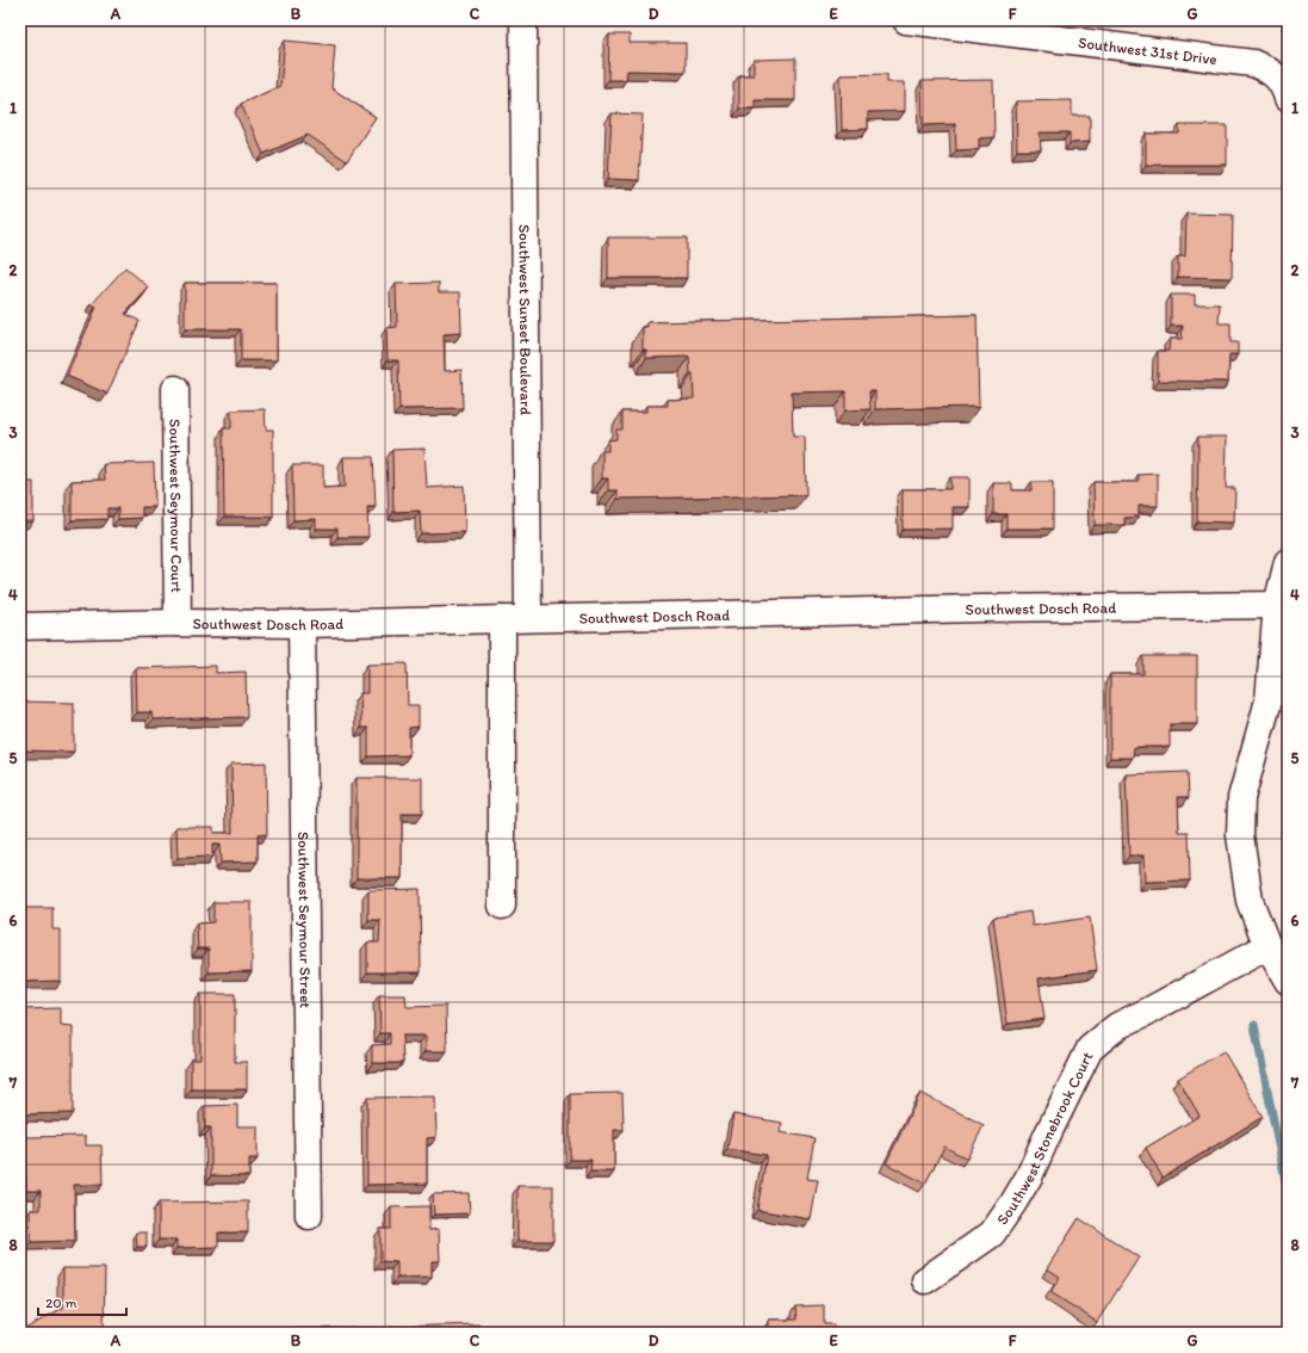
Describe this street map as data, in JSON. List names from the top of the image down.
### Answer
{
  "streets": {
    "street": [
      "Southwest 31st Drive",
      "Southwest Sunset Boulevard",
      "Southwest Seymour Court",
      "Southwest Dosch Road",
      "Southwest Seymour Street",
      "Southwest Stonebrook Court"
    ]
  },
  "crossings": [
    ["Southwest Sunset Boulevard", "Southwest Dosch Road"],
    ["Southwest Seymour Court", "Southwest Dosch Road"],
    ["Southwest Dosch Road", "Southwest Seymour Street"]
  ],
  "scale_bar": "20 m",
  "grid": {
    "columns": [
      "A",
      "B",
      "C",
      "D",
      "E",
      "F",
      "G"
    ],
    "rows": [
      "1",
      "2",
      "3",
      "4",
      "5",
      "6",
      "7",
      "8"
    ]
  }
}
